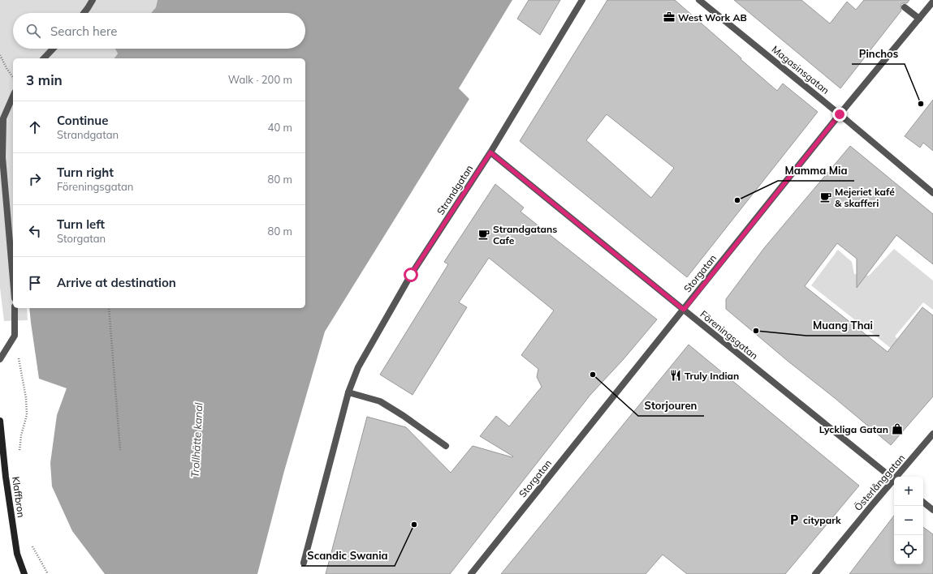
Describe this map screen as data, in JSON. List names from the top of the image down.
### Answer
{
  "streets": {
    "main road": ["Klaffbron"],
    "street": [
      "Magasinsgatan",
      "Strandgatan",
      "Storgatan",
      "Föreningsgatan",
      "Österlånggatan"
    ]
  },
  "crossings": [
    ["Magasinsgatan", "Storgatan"],
    ["Strandgatan", "Föreningsgatan"],
    ["Storgatan", "Föreningsgatan"]
  ],
  "water": ["Trollhätte kanal"],
  "places": {
    "office": ["West Work AB"],
    "other": [
      "Pinchos",
      "Mamma Mia",
      "Muang Thai",
      "Storjouren",
      "Scandic Swania"
    ],
    "cafe": ["Mejeriet kafé & skafferi", "Strandgatans Cafe"],
    "restaurant": ["Truly Indian"],
    "shop": ["Lyckliga Gatan"],
    "parking": ["citypark"]
  },
  "page": {
    "search": "Search here",
    "heading": ["3 min", "Walk · 200 m"],
    "list": [
      ["Continue", "Strandgatan", "40 m"],
      ["Turn right", "Föreningsgatan", "80 m"],
      ["Turn left", "Storgatan", "80 m"],
      "Arrive at destination"
    ],
    "map_buttons": ["+", "−"]
  }
}
